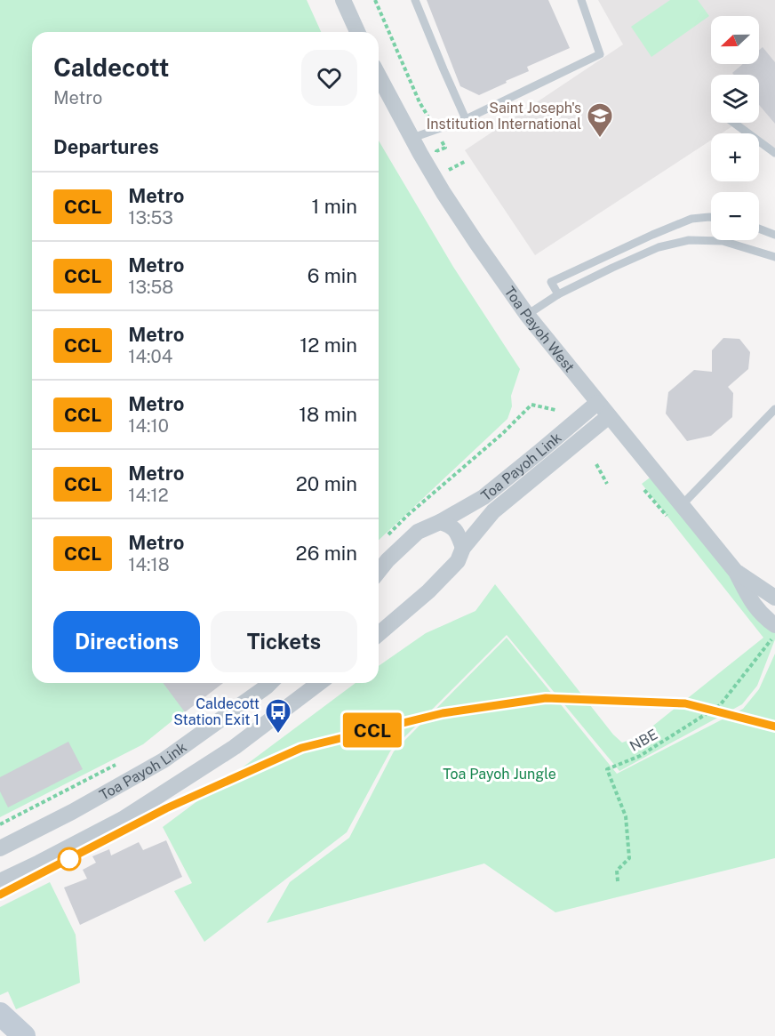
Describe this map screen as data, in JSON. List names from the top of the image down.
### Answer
{
  "streets": {
    "street": ["Toa Payoh West", "Toa Payoh Link"],
    "path": ["NBE"]
  },
  "crossings": [
    ["Toa Payoh West", "Toa Payoh Link"],
    ["Toa Payoh West", "NBE"]
  ],
  "parks": ["Toa Payoh Jungle"],
  "places": {
    "school or university": ["Saint Joseph's Institution International"],
    "bus stop": ["Caldecott Station Exit 1"]
  },
  "lines": ["metro line CCL"],
  "north": "left",
  "page": {
    "on_map": "CCL",
    "map_buttons": ["+", "−"],
    "heading": [
      ["Caldecott", "Metro"],
      "Departures"
    ],
    "list": [
      {
        "mark": "CCL",
        "name": "Metro",
        "note": "13:53",
        "value": "1 min"
      },
      {
        "mark": "CCL",
        "name": "Metro",
        "note": "13:58",
        "value": "6 min"
      },
      {
        "mark": "CCL",
        "name": "Metro",
        "note": "14:04",
        "value": "12 min"
      },
      {
        "mark": "CCL",
        "name": "Metro",
        "note": "14:10",
        "value": "18 min"
      },
      {
        "mark": "CCL",
        "name": "Metro",
        "note": "14:12",
        "value": "20 min"
      },
      {
        "mark": "CCL",
        "name": "Metro",
        "note": "14:18",
        "value": "26 min"
      }
    ],
    "buttons": ["Directions", "Tickets"]
  }
}
